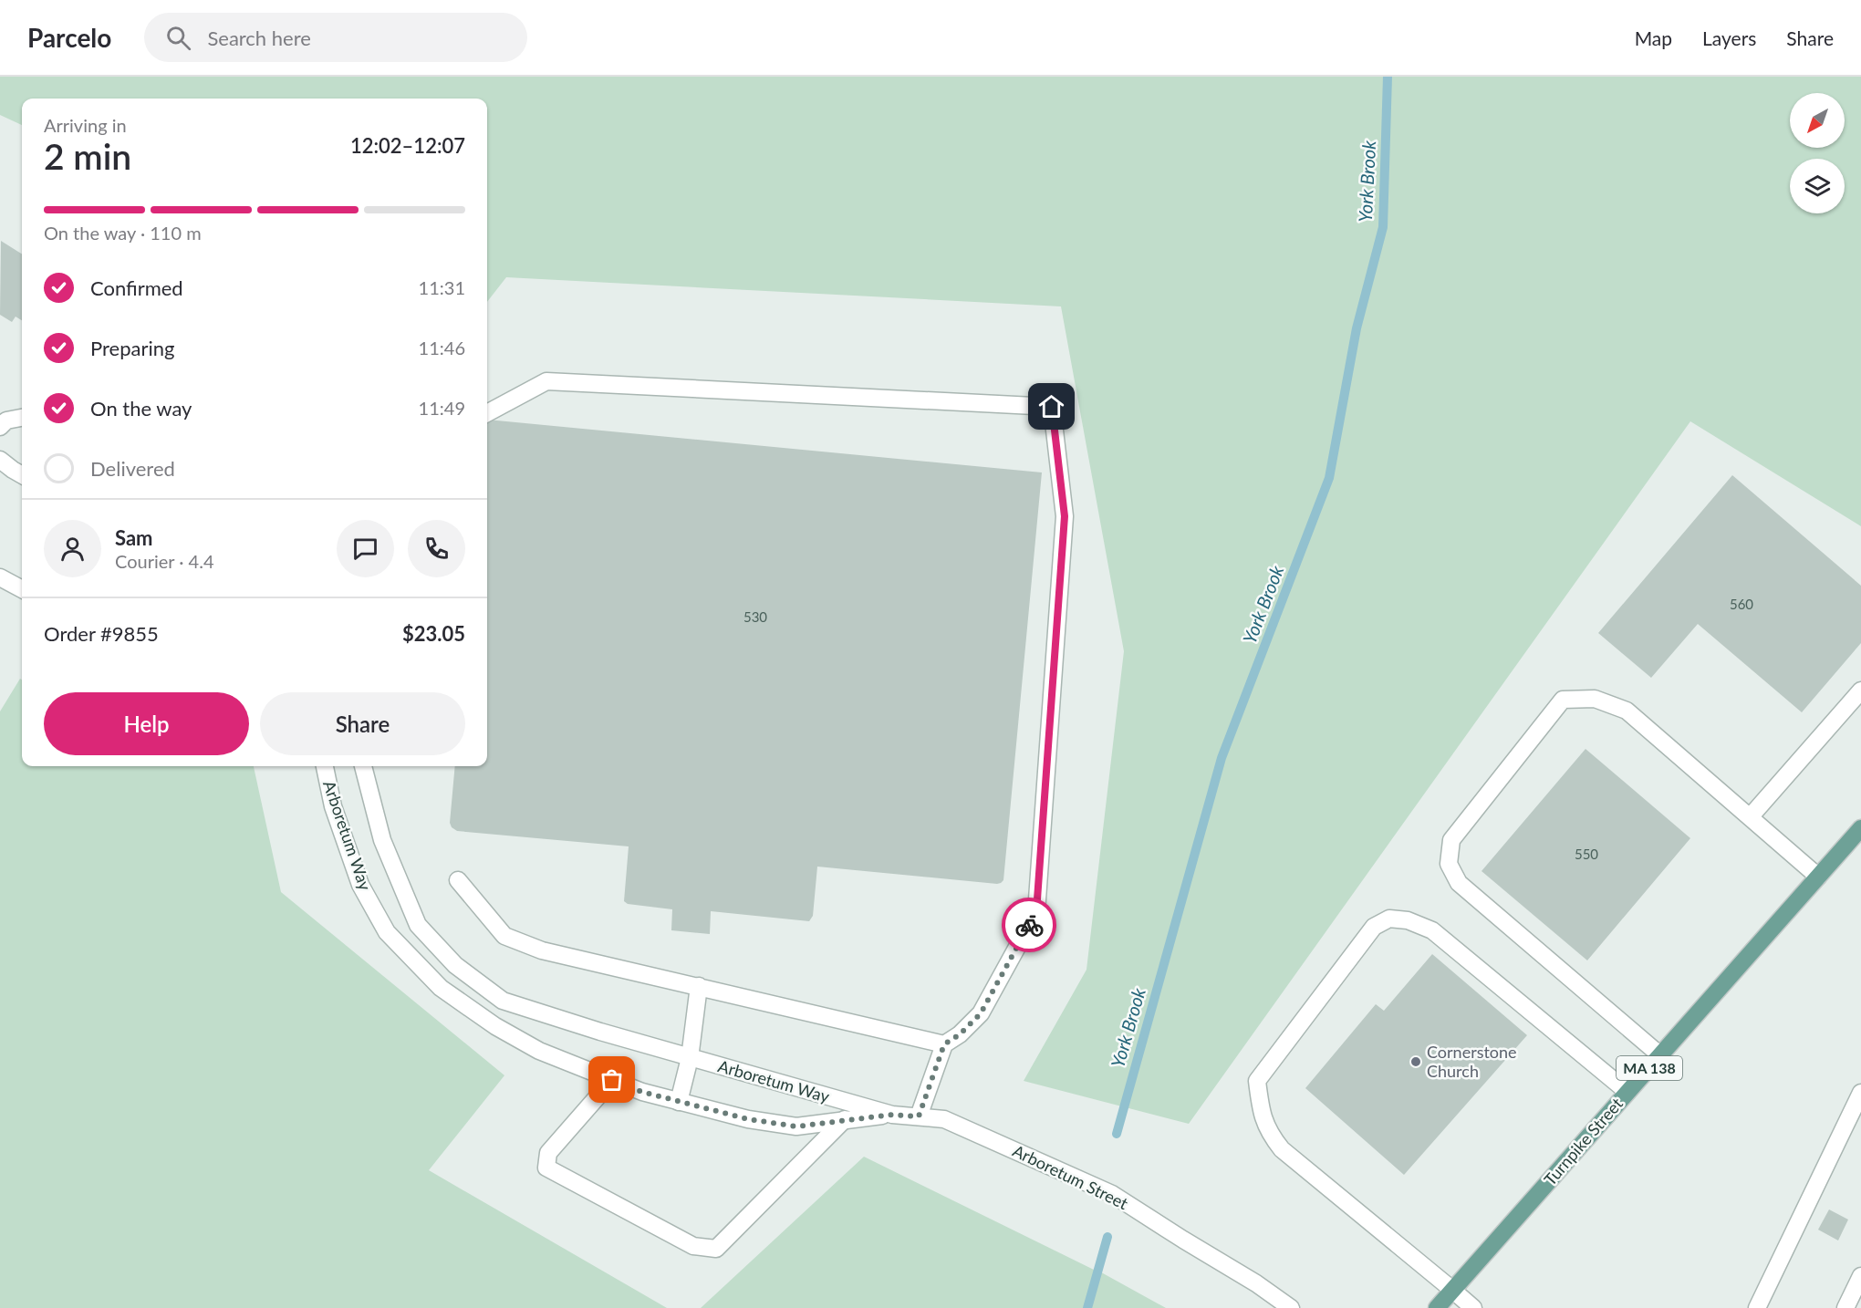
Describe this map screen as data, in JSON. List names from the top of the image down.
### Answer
{
  "streets": {
    "main road": ["MA 138", "Turnpike Street"],
    "street": ["Arboretum Way", "Arboretum Street"]
  },
  "crossings": [
    ["Arboretum Way", "Arboretum Street"]
  ],
  "water": ["York Brook"],
  "places": ["Cornerstone Church"],
  "house_numbers": ["560", "530", "550"],
  "north": "bottom left",
  "page": {
    "header": "Parcelo",
    "search": "Search here",
    "nav": ["Map", "Layers", "Share"],
    "heading": ["2 min", "Arriving in", "12:02–12:07"],
    "panel": [
      "Sam",
      "Courier · 4.4",
      "Order #9855",
      "$23.05"
    ],
    "bar": "On the way · 110 m",
    "list": [
      ["Confirmed", "11:31"],
      ["Preparing", "11:46"],
      ["On the way", "11:49"],
      "Delivered"
    ],
    "buttons": ["Help", "Share"]
  }
}
